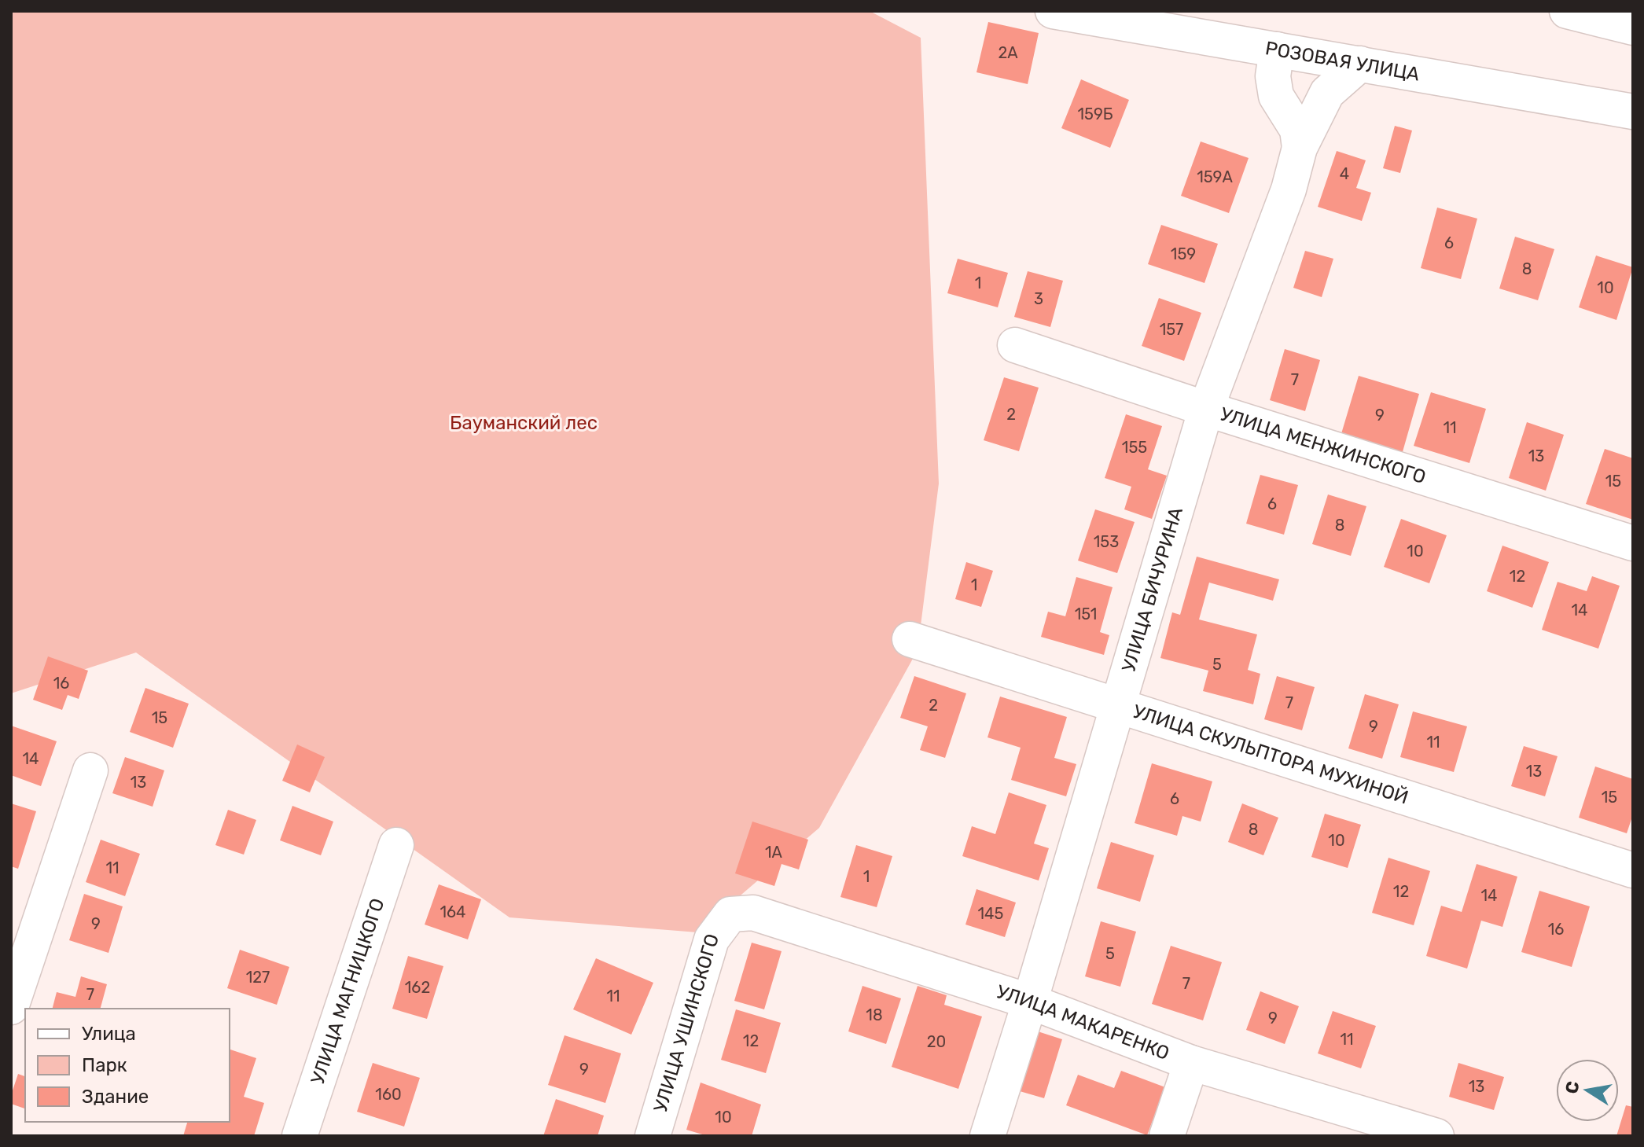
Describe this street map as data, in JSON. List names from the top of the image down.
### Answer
{
  "streets": {
    "street": [
      "РОЗОВАЯ УЛИЦА",
      "УЛИЦА МЕНЖИНСКОГО",
      "УЛИЦА БИЧУРИНА",
      "УЛИЦА СКУЛЬПТОРА МУХИНОЙ",
      "УЛИЦА МАГНИЦКОГО",
      "УЛИЦА МАКАРЕНКО",
      "УЛИЦА УШИНСКОГО"
    ]
  },
  "crossings": [
    ["РОЗОВАЯ УЛИЦА", "УЛИЦА БИЧУРИНА"],
    ["УЛИЦА МЕНЖИНСКОГО", "УЛИЦА БИЧУРИНА"],
    ["УЛИЦА БИЧУРИНА", "УЛИЦА СКУЛЬПТОРА МУХИНОЙ"],
    ["УЛИЦА БИЧУРИНА", "УЛИЦА МАКАРЕНКО"],
    ["УЛИЦА МАКАРЕНКО", "УЛИЦА УШИНСКОГО"]
  ],
  "parks": ["Бауманский лес"],
  "house_numbers": [
    "2А",
    "159Б",
    "4",
    "159А",
    "6",
    "159",
    "8",
    "1",
    "10",
    "3",
    "157",
    "7",
    "2",
    "9",
    "11",
    "155",
    "13",
    "15",
    "6",
    "8",
    "153",
    "10",
    "12",
    "1",
    "14",
    "151",
    "5",
    "16",
    "7",
    "2",
    "15",
    "9",
    "11",
    "14",
    "13",
    "13",
    "15",
    "6",
    "8",
    "10",
    "1А",
    "11",
    "1",
    "12",
    "14",
    "164",
    "145",
    "9",
    "16",
    "5",
    "127",
    "7",
    "162",
    "7",
    "11",
    "18",
    "9",
    "11",
    "12",
    "20",
    "9",
    "13",
    "160",
    "10"
  ],
  "legend": ["Улица", "Парк", "Здание"],
  "north": "left"
}
